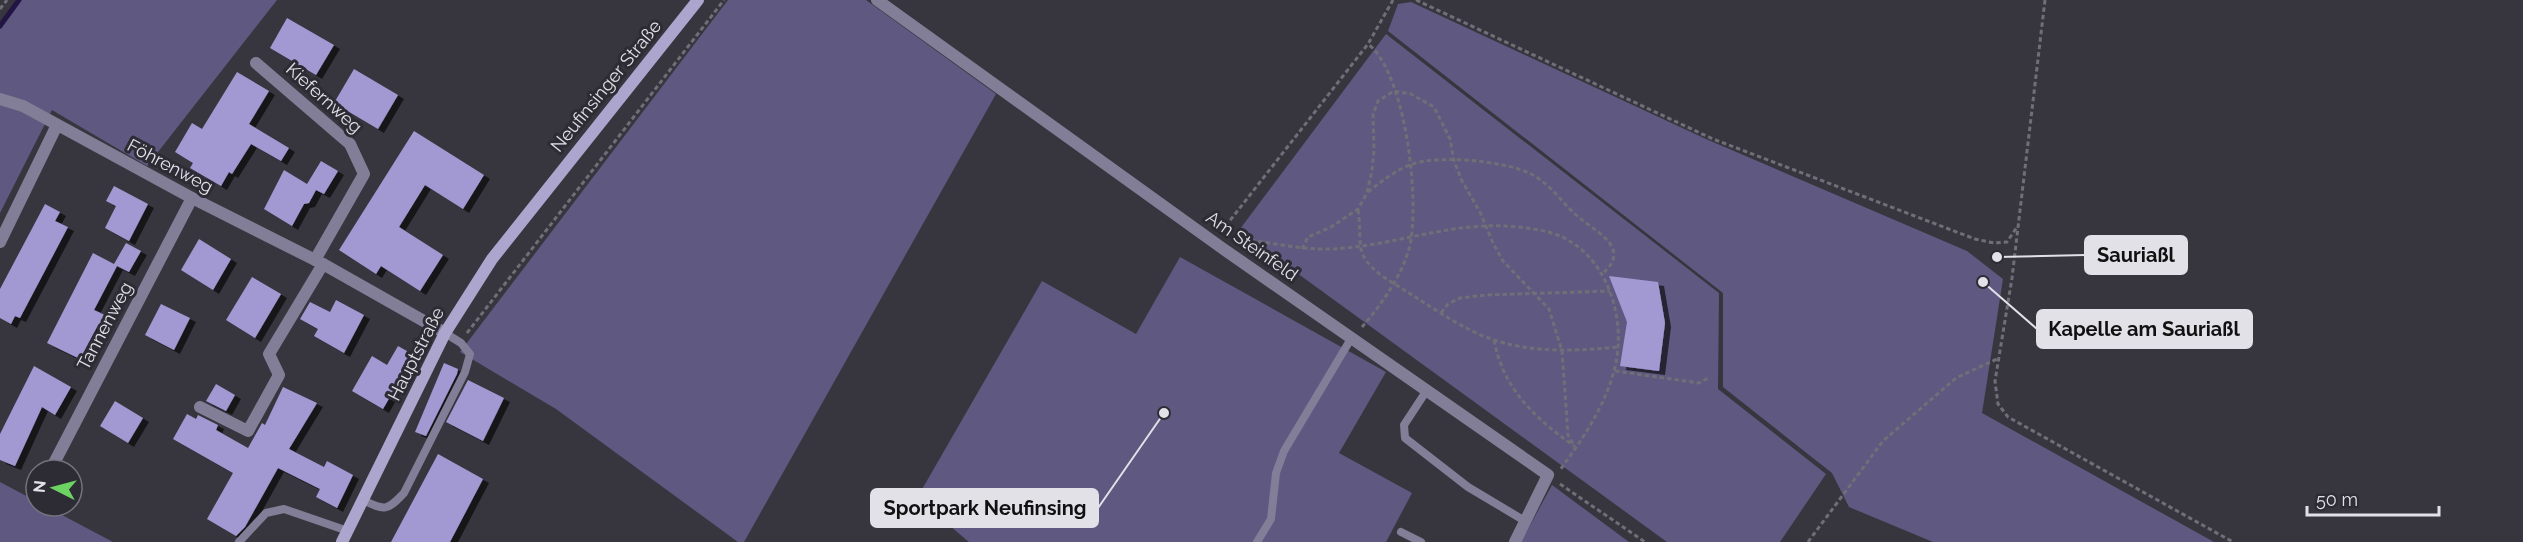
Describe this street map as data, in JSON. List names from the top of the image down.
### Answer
{
  "streets": {
    "street": [
      "Neufinsinger Straße",
      "Kiefernweg",
      "Föhrenweg",
      "Am Steinfeld",
      "Tannenweg",
      "Hauptstraße"
    ]
  },
  "crossings": [
    ["Neufinsinger Straße", "Hauptstraße"],
    ["Kiefernweg", "Föhrenweg"],
    ["Föhrenweg", "Tannenweg"],
    ["Föhrenweg", "Hauptstraße"]
  ],
  "places": ["Sauriaßl", "Kapelle am Sauriaßl", "Sportpark Neufinsing"],
  "scale_bar": "50 m",
  "north": "left"
}
